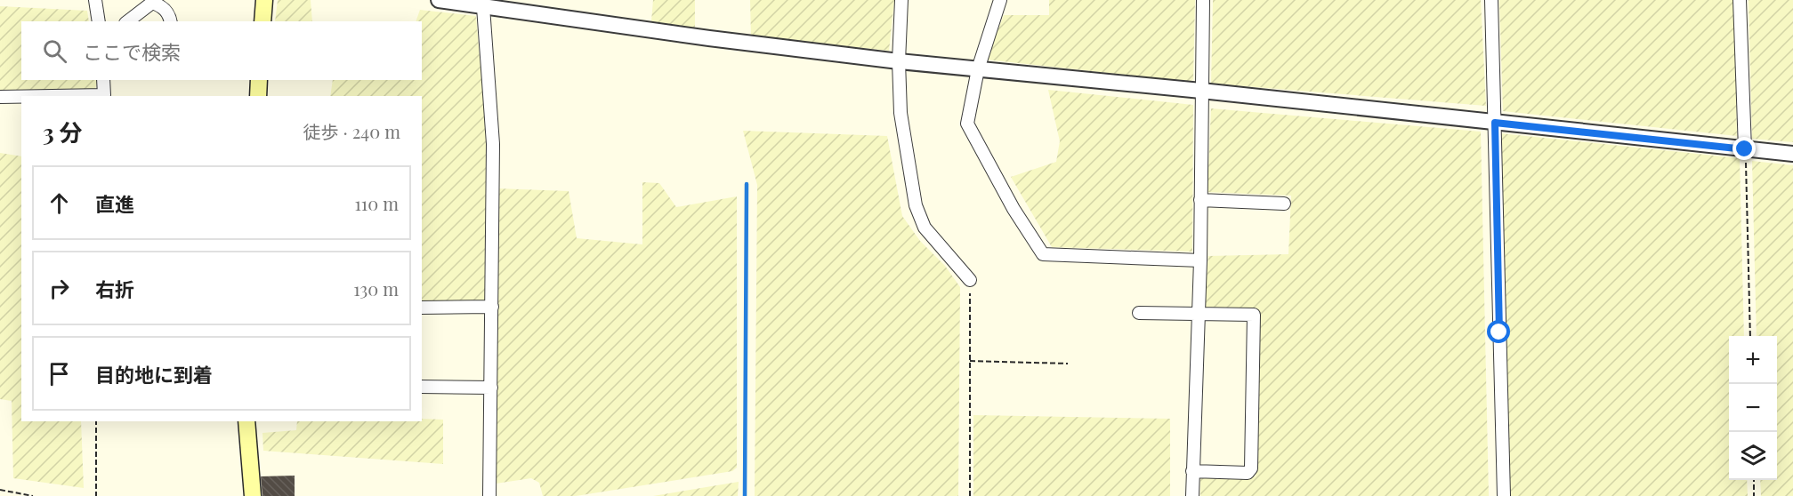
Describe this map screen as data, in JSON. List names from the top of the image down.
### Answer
{
  "page": {
    "search": "ここで検索",
    "heading": ["3 分", "徒歩 · 240 m"],
    "list": [
      ["直進", "110 m"],
      ["右折", "130 m"],
      "目的地に到着"
    ],
    "map_buttons": ["+", "−"]
  }
}
